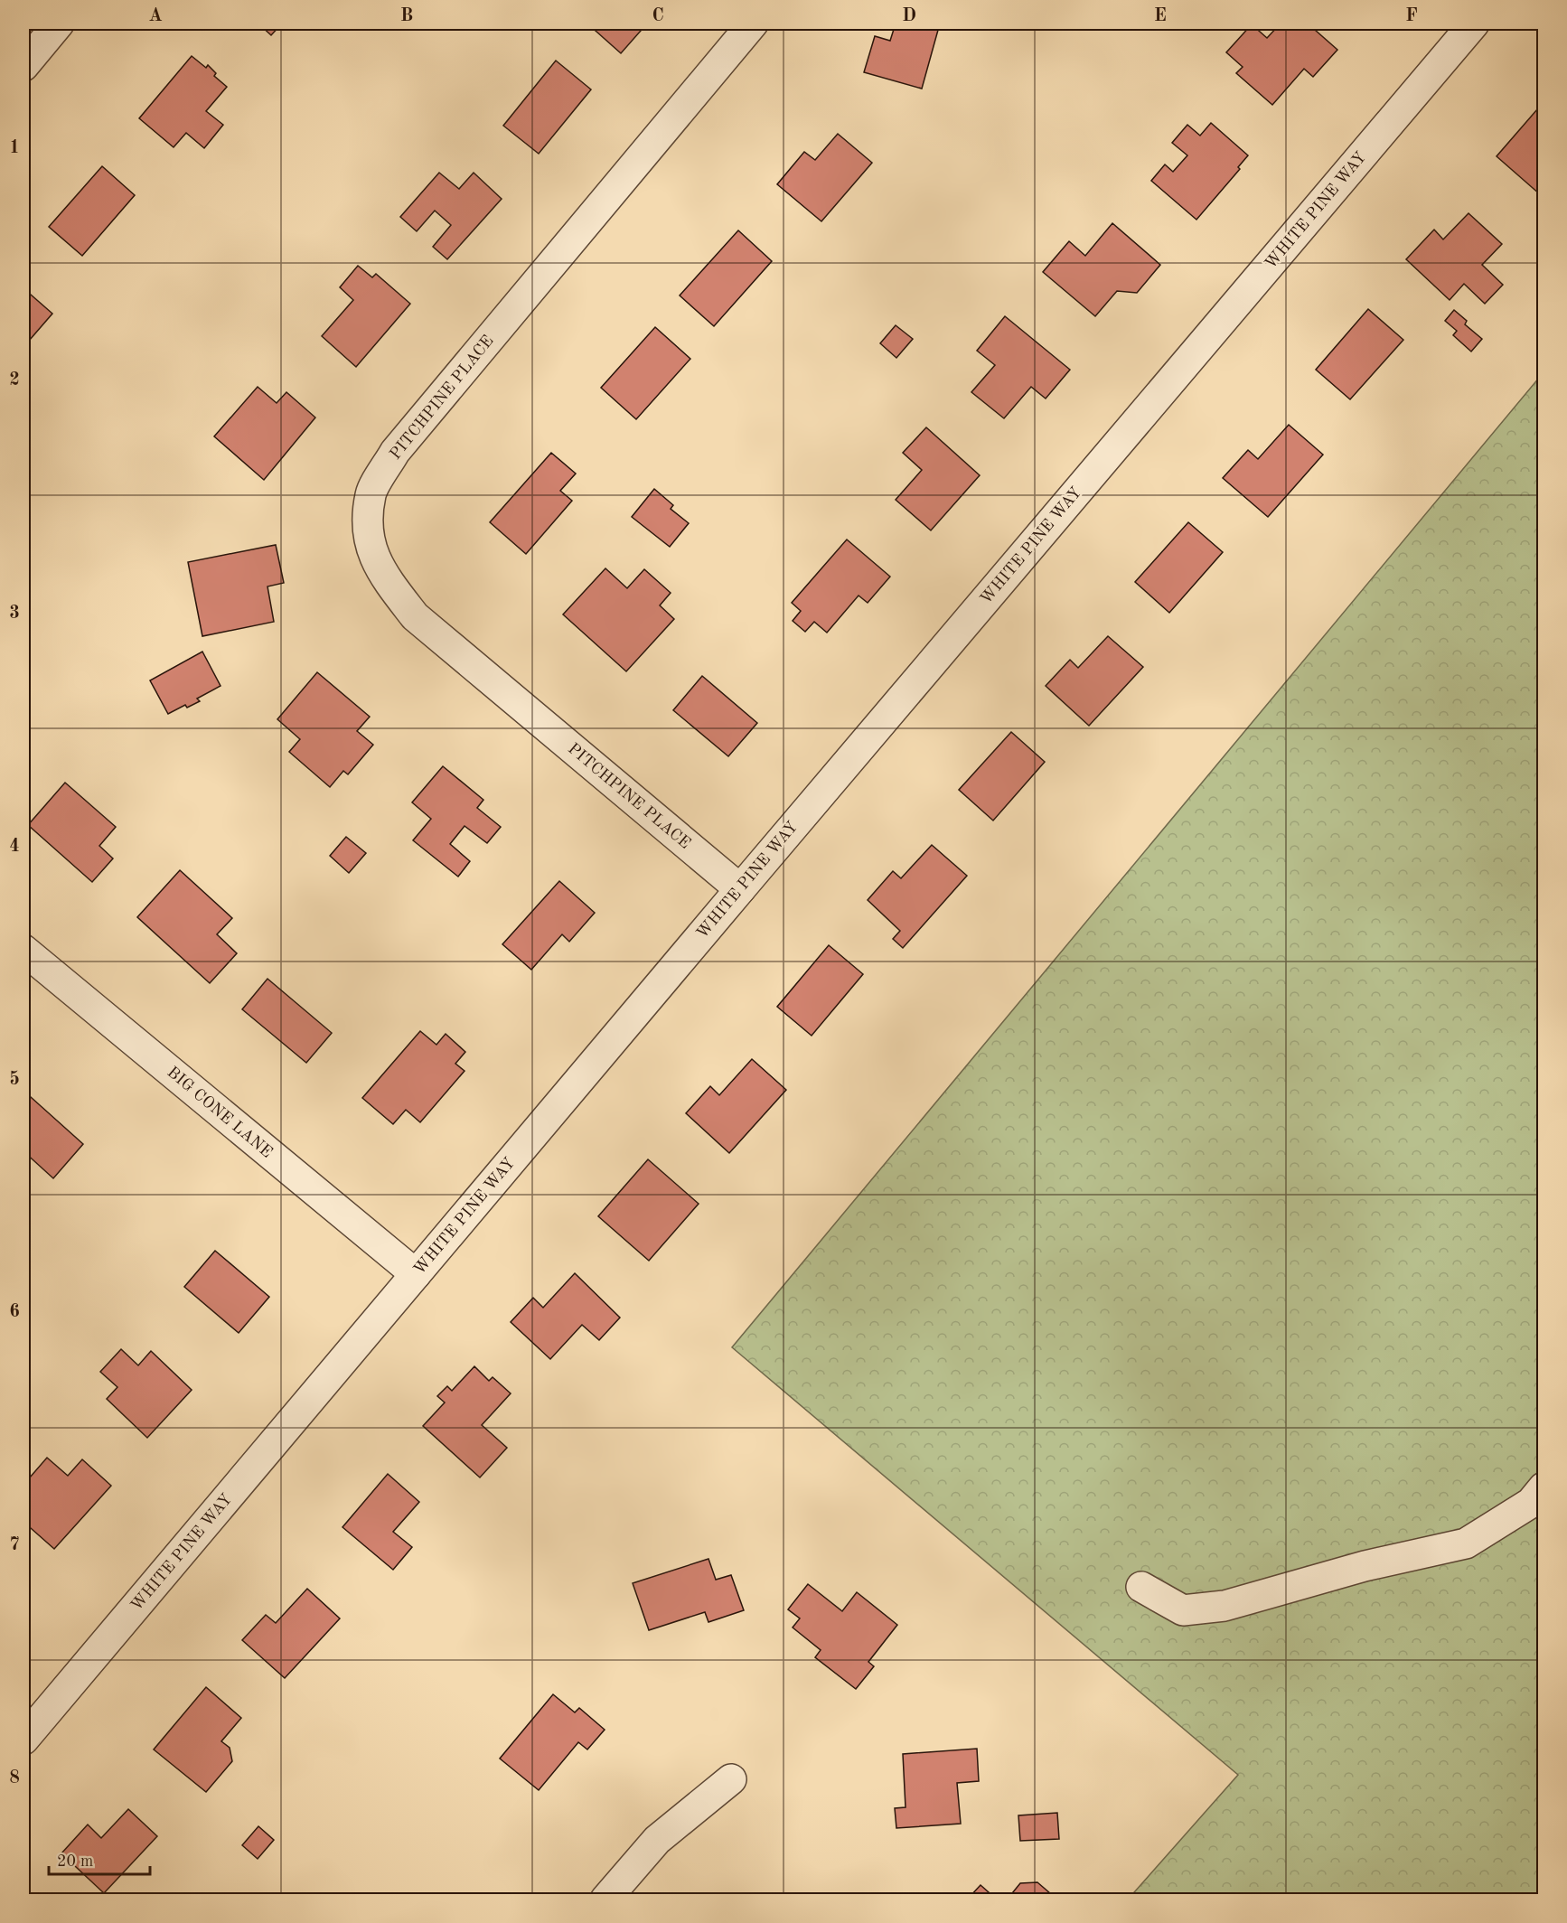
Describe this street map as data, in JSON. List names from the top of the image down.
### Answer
{
  "streets": {
    "street": ["WHITE PINE WAY", "PITCHPINE PLACE", "BIG CONE LANE"]
  },
  "crossings": [
    ["WHITE PINE WAY", "PITCHPINE PLACE"],
    ["WHITE PINE WAY", "BIG CONE LANE"]
  ],
  "scale_bar": "20 m",
  "grid": {
    "columns": [
      "A",
      "B",
      "C",
      "D",
      "E",
      "F"
    ],
    "rows": [
      "1",
      "2",
      "3",
      "4",
      "5",
      "6",
      "7",
      "8"
    ]
  }
}
